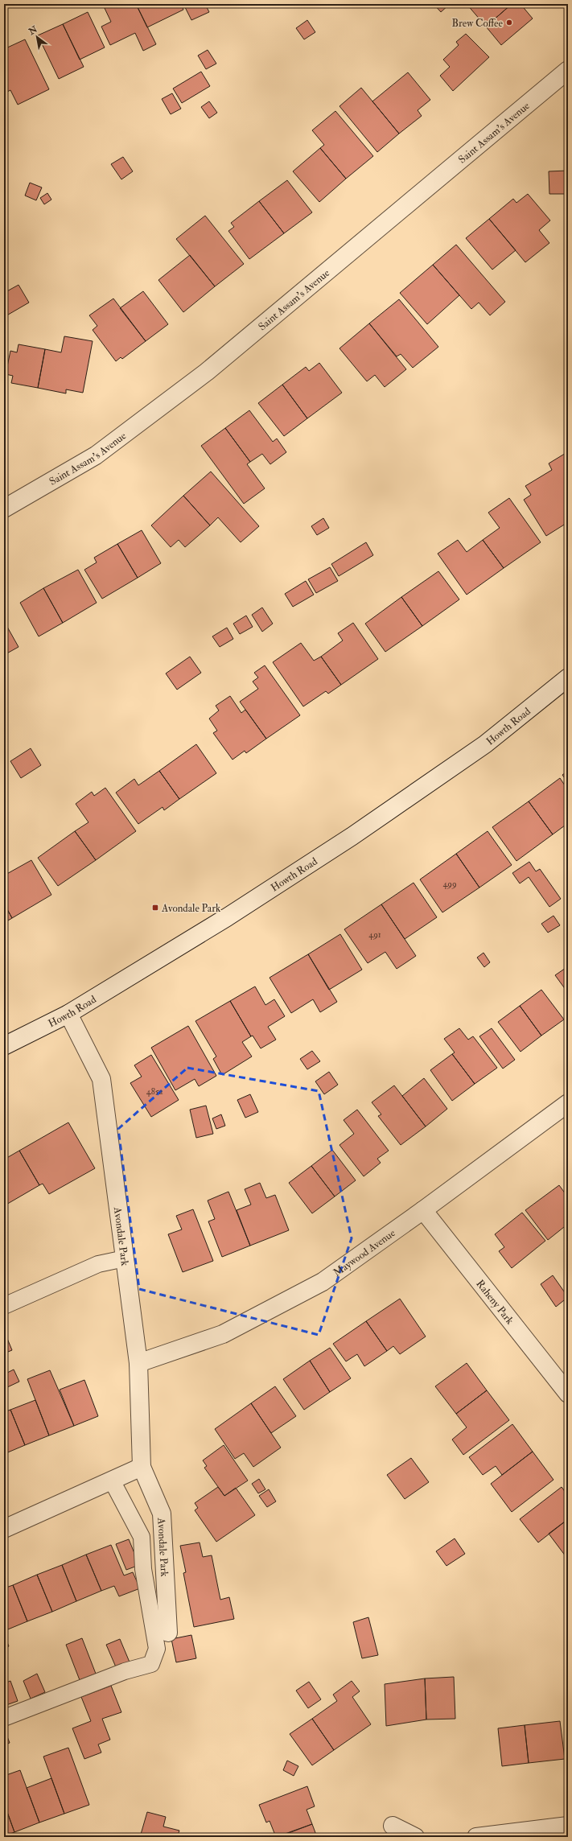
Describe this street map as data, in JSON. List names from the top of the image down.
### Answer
{
  "streets": {
    "street": [
      "Saint Assam's Avenue",
      "Howth Road",
      "Avondale Park",
      "Maywood Avenue",
      "Raheny Park"
    ]
  },
  "crossings": [
    ["Howth Road", "Avondale Park"],
    ["Avondale Park", "Maywood Avenue"],
    ["Maywood Avenue", "Raheny Park"]
  ],
  "places": {
    "other": ["Brew Coffee"],
    "transit": ["Avondale Park"]
  },
  "house_numbers": ["499", "491", "485a"],
  "north": "top left"
}
